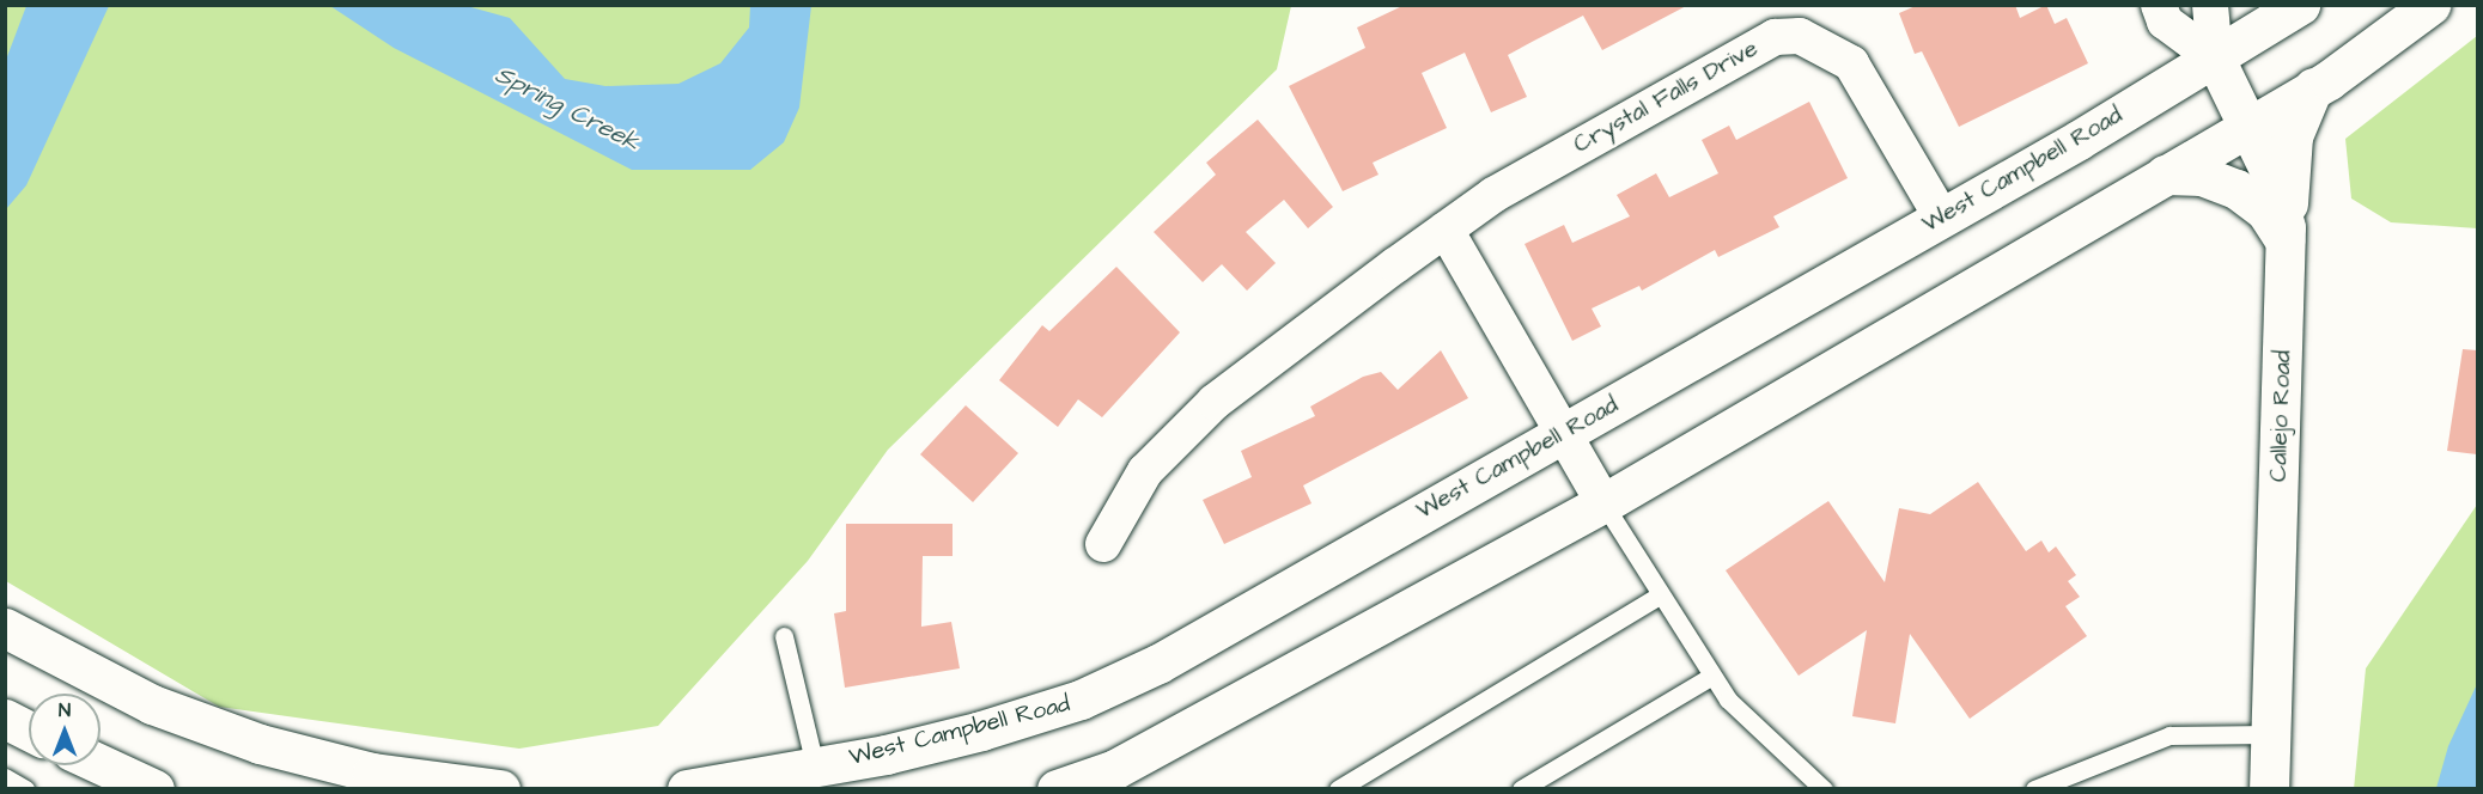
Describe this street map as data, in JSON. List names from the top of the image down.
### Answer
{
  "streets": {
    "main road": ["West Campbell Road", "Callejo Road"],
    "street": ["Crystal Falls Drive"]
  },
  "crossings": [
    ["Crystal Falls Drive", "West Campbell Road"],
    ["West Campbell Road", "Callejo Road"]
  ],
  "water": ["Spring Creek"],
  "north": "top"
}
